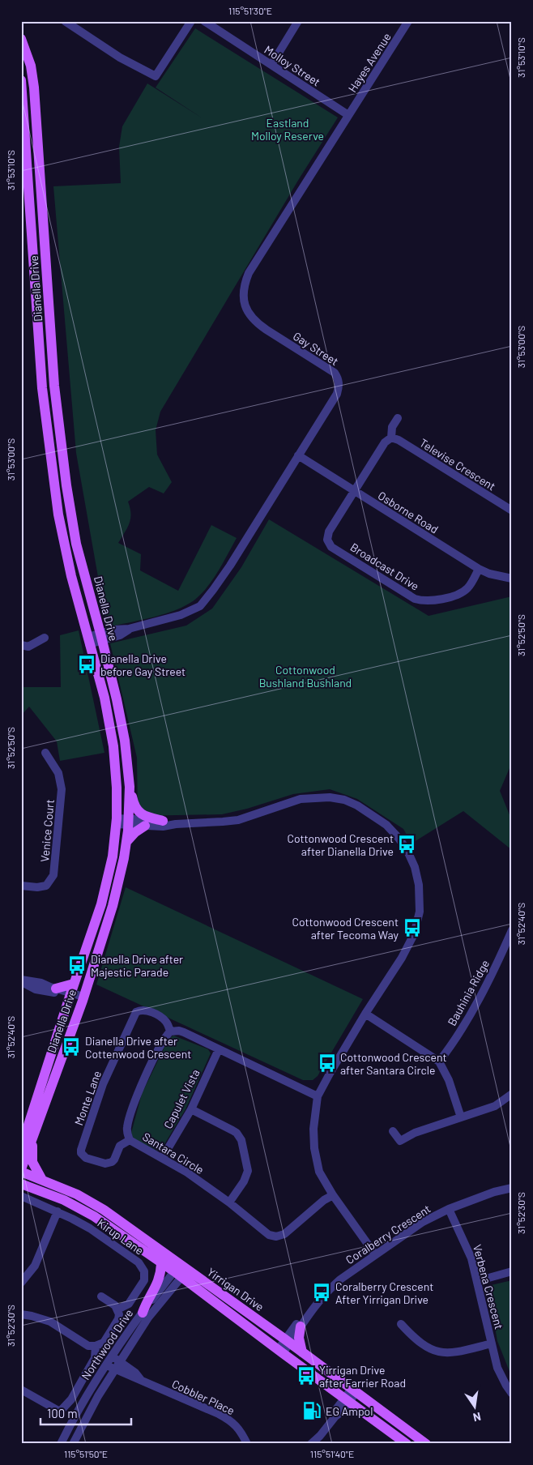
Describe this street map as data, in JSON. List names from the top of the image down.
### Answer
{
  "streets": {
    "main road": ["Dianella Drive", "Yirrigan Drive"],
    "street": [
      "Hayes Avenue",
      "Molloy Street",
      "Gay Street",
      "Televise Crescent",
      "Osborne Road",
      "Broadcast Drive",
      "Venice Court",
      "Bauhinia Ridge",
      "Monte Lane",
      "Capulet Vista",
      "Santara Circle",
      "Coralberry Crescent",
      "Kirup Lane",
      "Verbena Crescent",
      "Northwood Drive",
      "Cobbler Place"
    ]
  },
  "crossings": [
    ["Hayes Avenue", "Molloy Street"],
    ["Hayes Avenue", "Gay Street"],
    ["Molloy Street", "Gay Street"],
    ["Dianella Drive", "Gay Street"],
    ["Dianella Drive", "Yirrigan Drive"],
    ["Gay Street", "Osborne Road"],
    ["Osborne Road", "Broadcast Drive"],
    ["Monte Lane", "Santara Circle"],
    ["Capulet Vista", "Santara Circle"],
    ["Coralberry Crescent", "Verbena Crescent"],
    ["Coralberry Crescent", "Yirrigan Drive"],
    ["Yirrigan Drive", "Northwood Drive"],
    ["Northwood Drive", "Cobbler Place"]
  ],
  "parks": ["Eastland Molloy Reserve", "Cottonwood Bushland Bushland"],
  "places": {
    "bus stop": [
      "Dianella Drive before Gay Street",
      "Cottonwood Crescent after Dianella Drive",
      "Cottonwood Crescent after Tecoma Way",
      "Dianella Drive after Majestic Parade",
      "Dianella Drive after Cottenwood Crescent",
      "Cottonwood Crescent after Santara Circle",
      "Coralberry Crescent After Yirrigan Drive",
      "Yirrigan Drive after Farrier Road"
    ],
    "fuel station": ["EG Ampol"]
  },
  "scale_bar": "100 m",
  "north": "bottom",
  "coordinates": [
    "115°51'30\"E",
    "31°53'10\"S",
    "31°53'00\"S",
    "31°52'50\"S",
    "31°52'40\"S",
    "31°52'30\"S",
    "115°51'50\"E",
    "115°51'40\"E"
  ]
}
